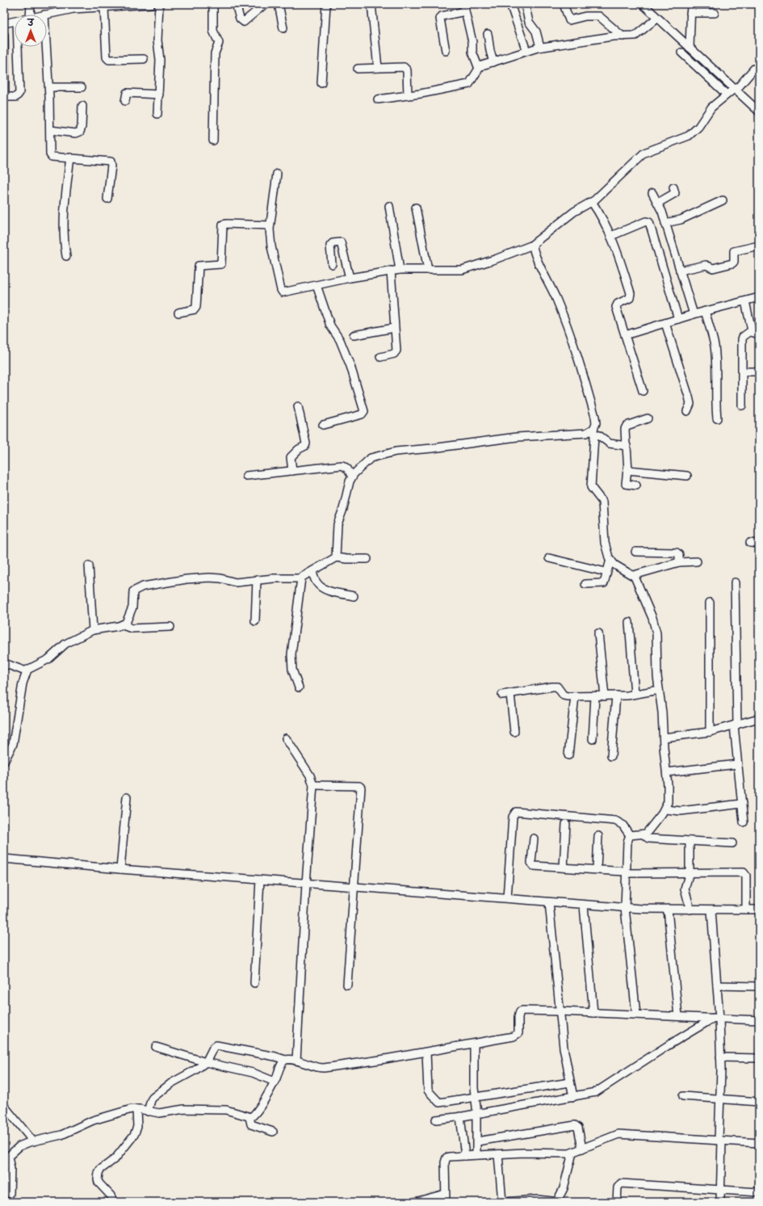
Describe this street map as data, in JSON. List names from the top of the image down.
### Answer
{
  "north": "top"
}
